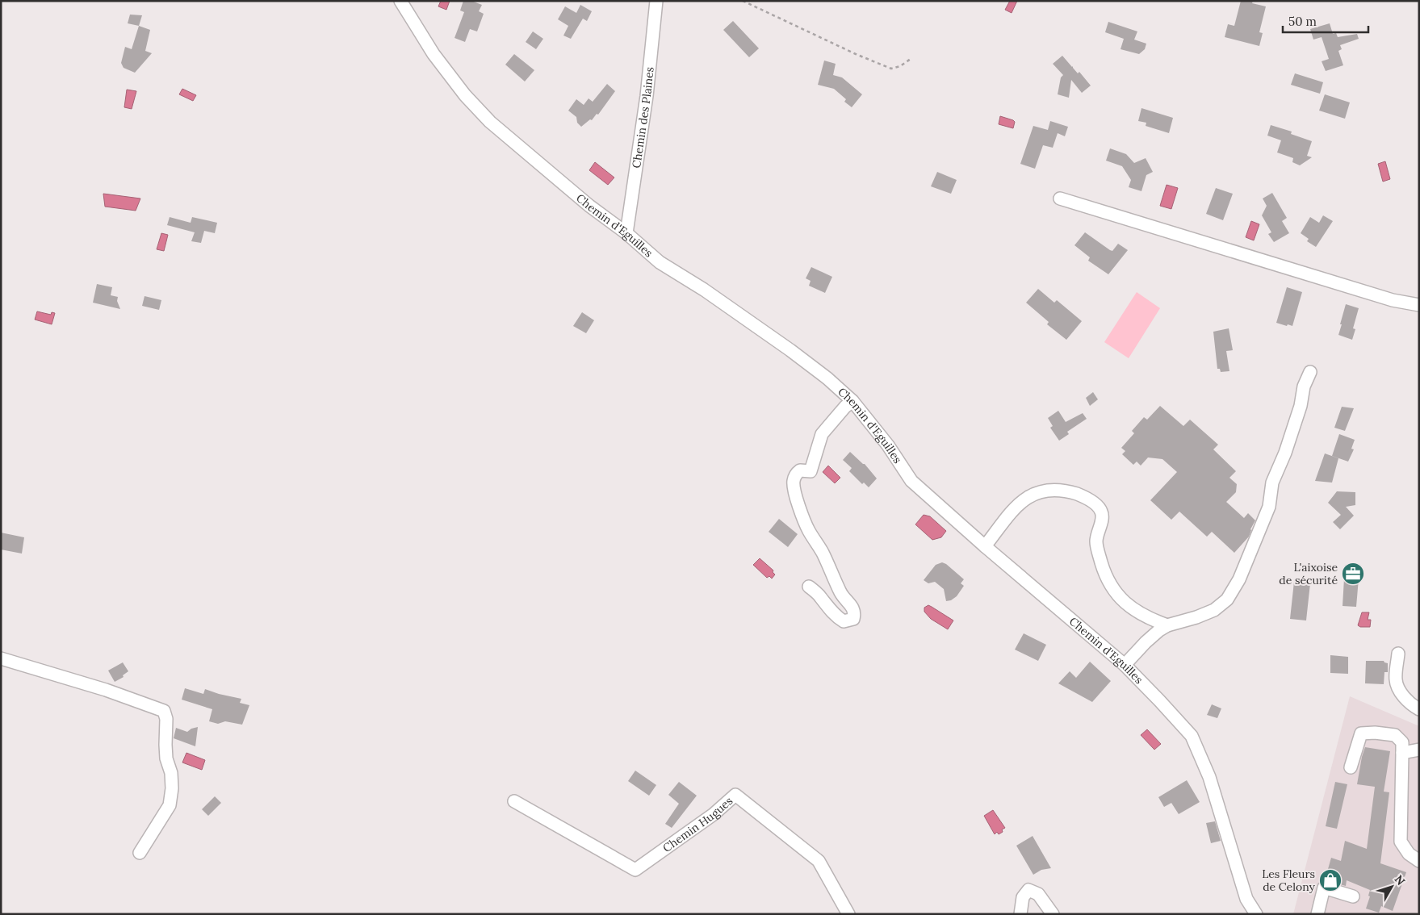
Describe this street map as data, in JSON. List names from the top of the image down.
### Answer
{
  "streets": {
    "street": ["Chemin des Plaines", "Chemin d'Eguilles", "Chemin Hugues"]
  },
  "crossings": [
    ["Chemin des Plaines", "Chemin d'Eguilles"]
  ],
  "places": {
    "office": ["L'aixoise de sécurité"],
    "shop": ["Les Fleurs de Celony"]
  },
  "scale_bar": "50 m",
  "north": "top right"
}
